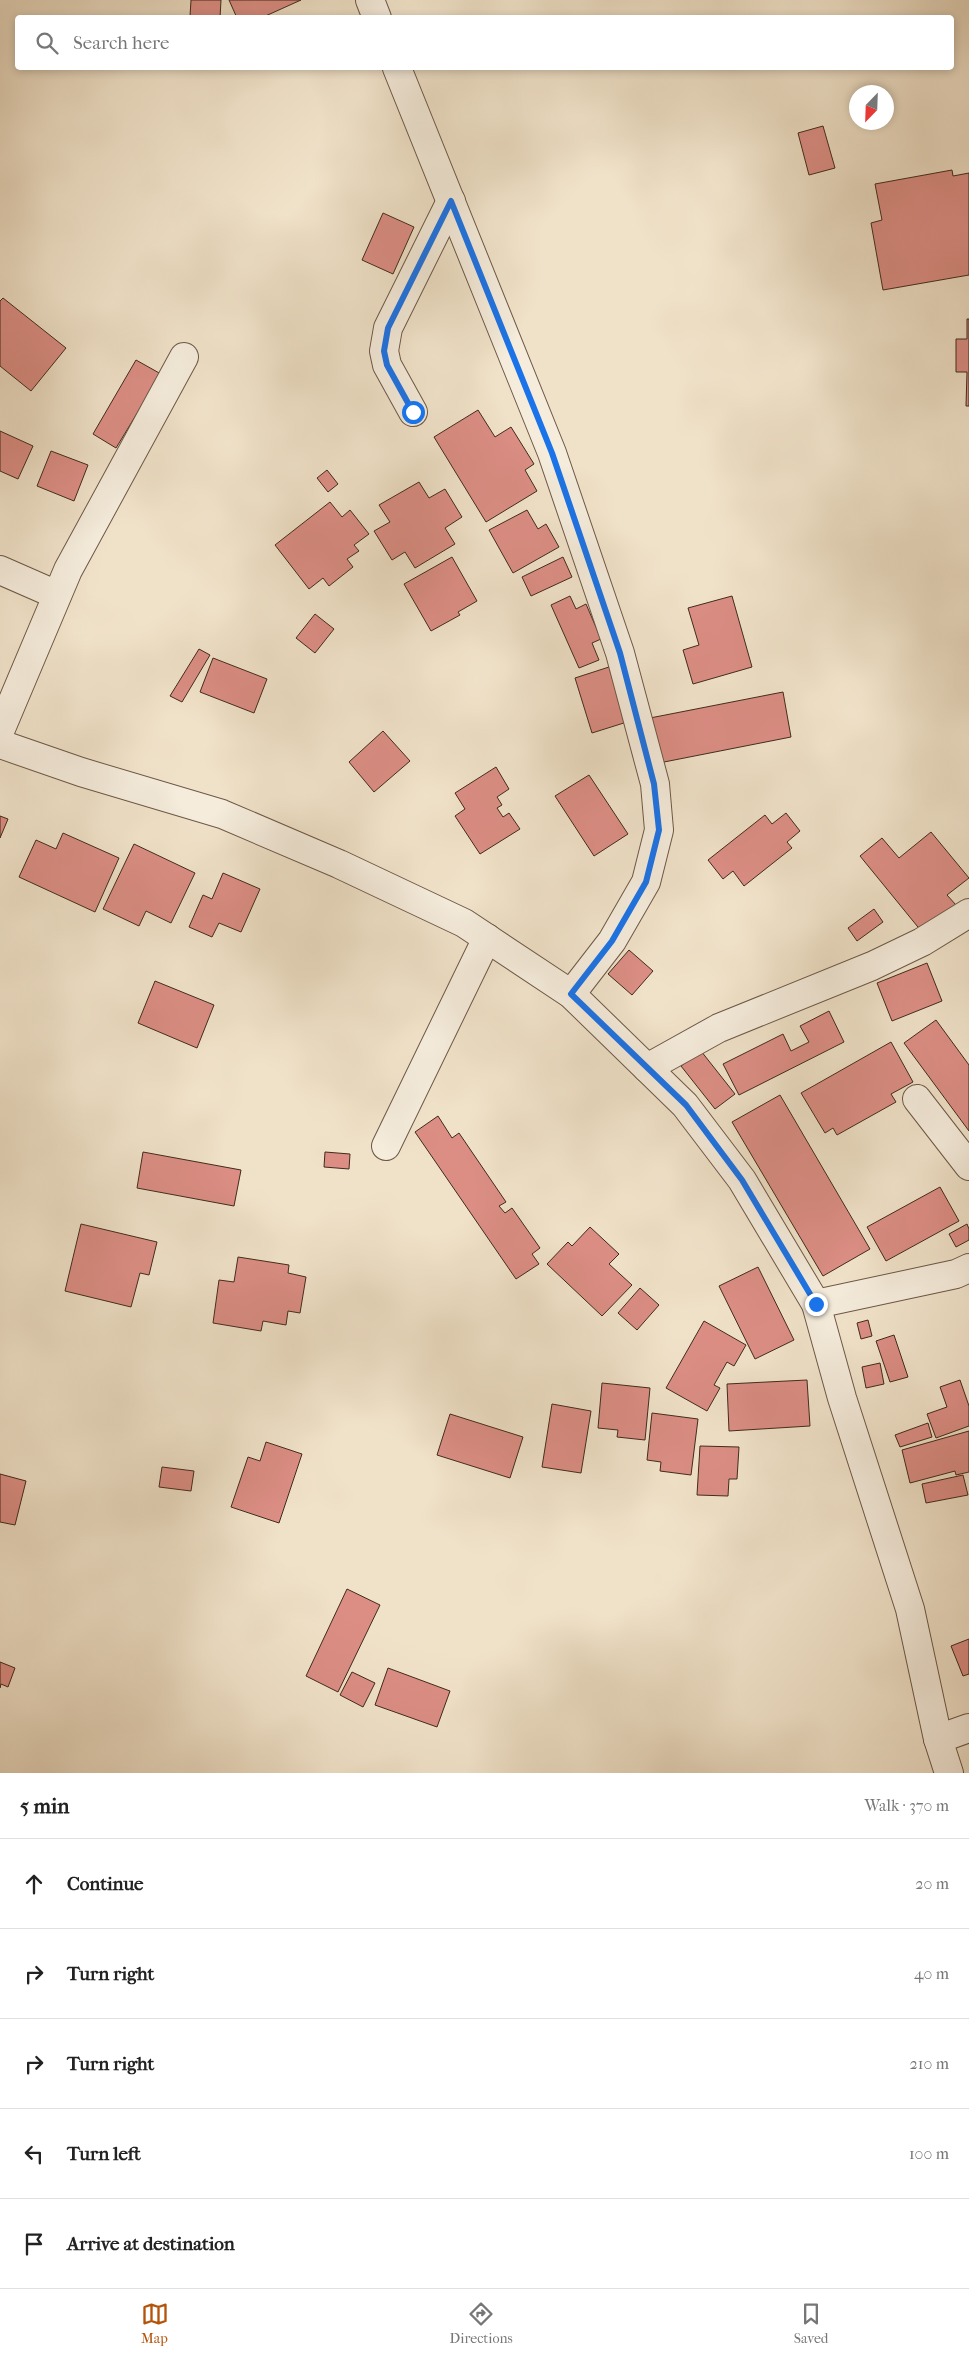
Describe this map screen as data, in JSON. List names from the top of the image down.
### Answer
{
  "north": "bottom left",
  "page": {
    "search": "Search here",
    "heading": ["5 min", "Walk · 370 m"],
    "list": [
      ["Continue", "20 m"],
      ["Turn right", "40 m"],
      ["Turn right", "210 m"],
      ["Turn left", "100 m"],
      "Arrive at destination"
    ],
    "nav": ["Map", "Directions", "Saved"]
  }
}
